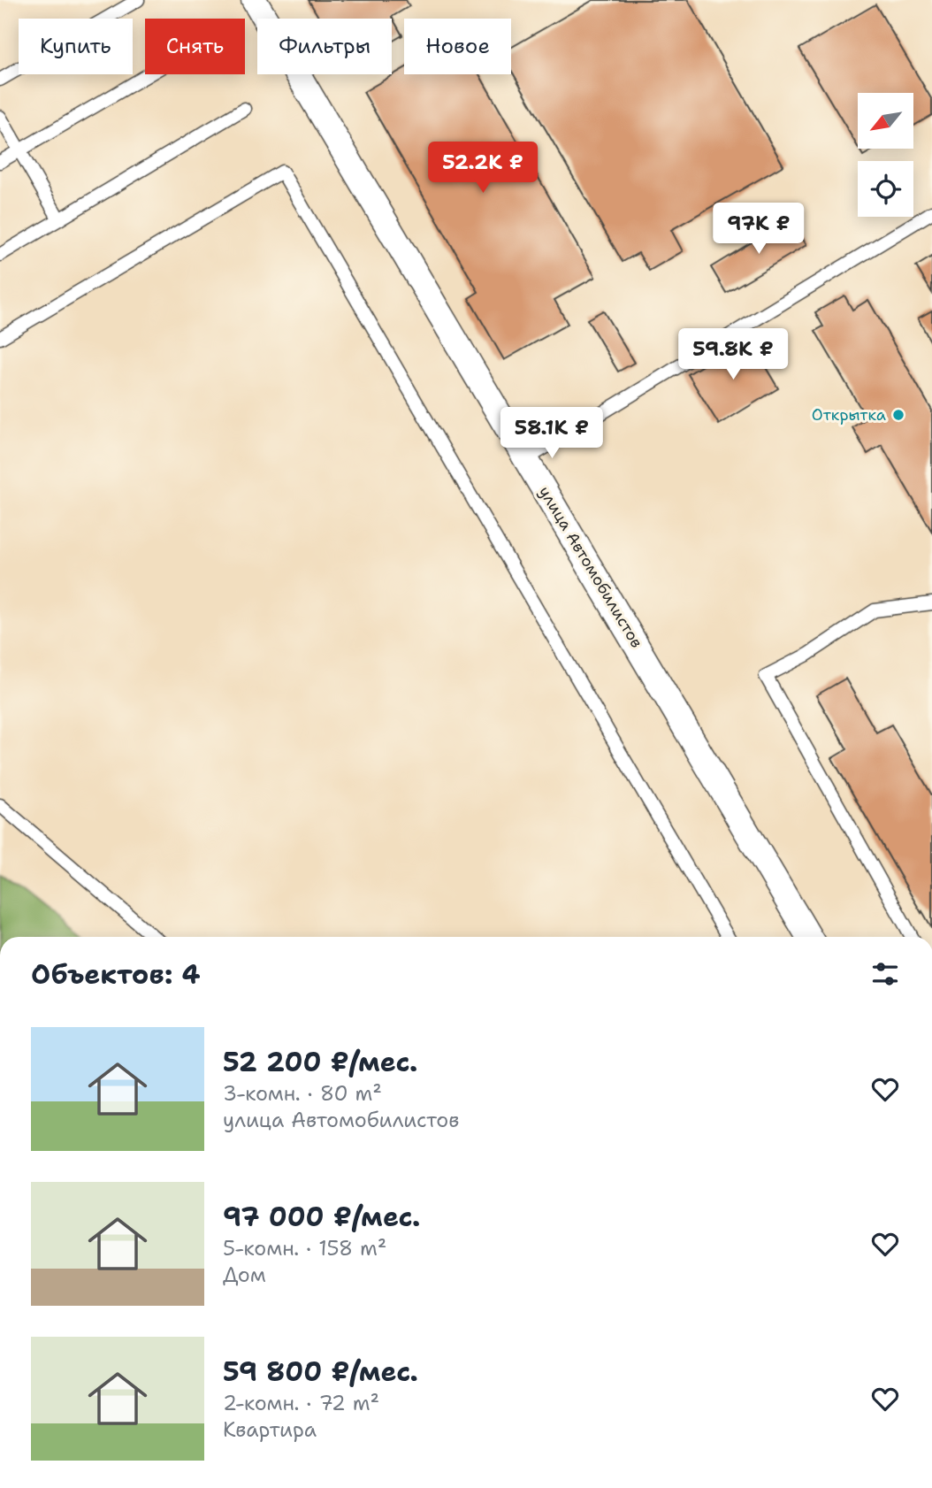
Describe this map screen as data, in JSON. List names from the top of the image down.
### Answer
{
  "streets": {
    "street": ["улица Автомобилистов"]
  },
  "places": ["Открытка"],
  "north": "bottom left",
  "page": {
    "chip": [
      "Купить",
      "Снять",
      "Фильтры",
      "Новое"
    ],
    "price": [
      "52.2K ₽",
      "97K ₽",
      "59.8K ₽",
      "58.1K ₽"
    ],
    "heading": "Объектов: 4",
    "list": [
      {
        "name": "52 200 ₽/мес.",
        "note": "3-комн. · 80 m² · улица Автомобилистов"
      },
      {
        "name": "97 000 ₽/мес.",
        "note": "5-комн. · 158 m² · Дом"
      },
      {
        "name": "59 800 ₽/мес.",
        "note": "2-комн. · 72 m² · Квартира"
      }
    ]
  }
}
